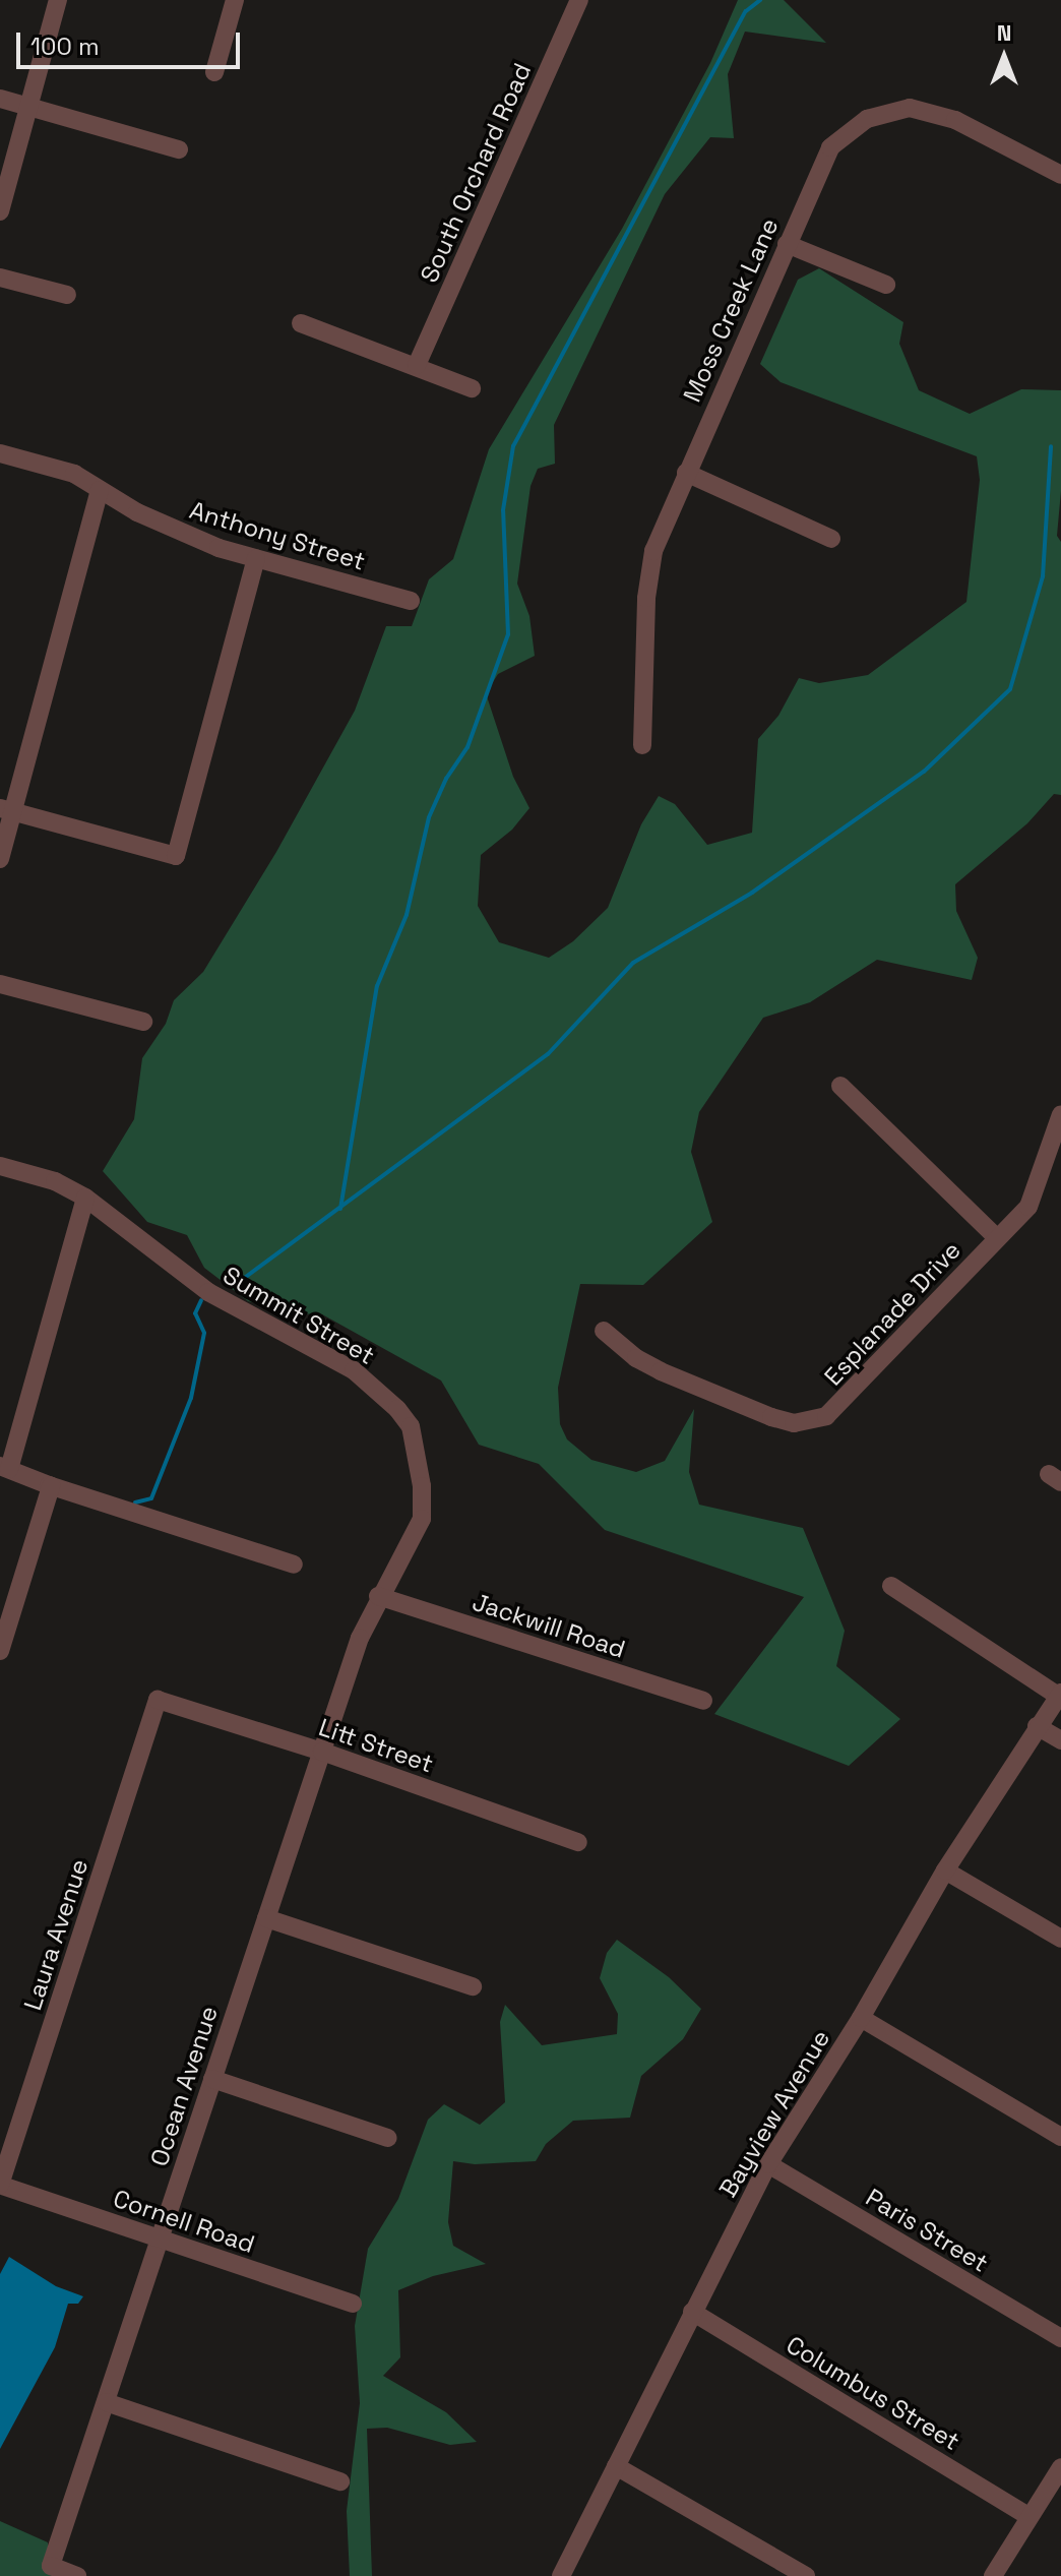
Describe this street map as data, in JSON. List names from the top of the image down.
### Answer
{
  "streets": {
    "street": [
      "South Orchard Road",
      "Moss Creek Lane",
      "Anthony Street",
      "Esplanade Drive",
      "Summit Street",
      "Jackwill Road",
      "Litt Street",
      "Laura Avenue",
      "Ocean Avenue",
      "Bayview Avenue",
      "Cornell Road",
      "Paris Street",
      "Columbus Street"
    ]
  },
  "crossings": [
    ["Summit Street", "Jackwill Road"],
    ["Summit Street", "Ocean Avenue"],
    ["Jackwill Road", "Ocean Avenue"],
    ["Litt Street", "Laura Avenue"],
    ["Litt Street", "Ocean Avenue"],
    ["Laura Avenue", "Cornell Road"],
    ["Ocean Avenue", "Cornell Road"],
    ["Bayview Avenue", "Paris Street"],
    ["Bayview Avenue", "Columbus Street"]
  ],
  "scale_bar": "100 m",
  "north": "top"
}
